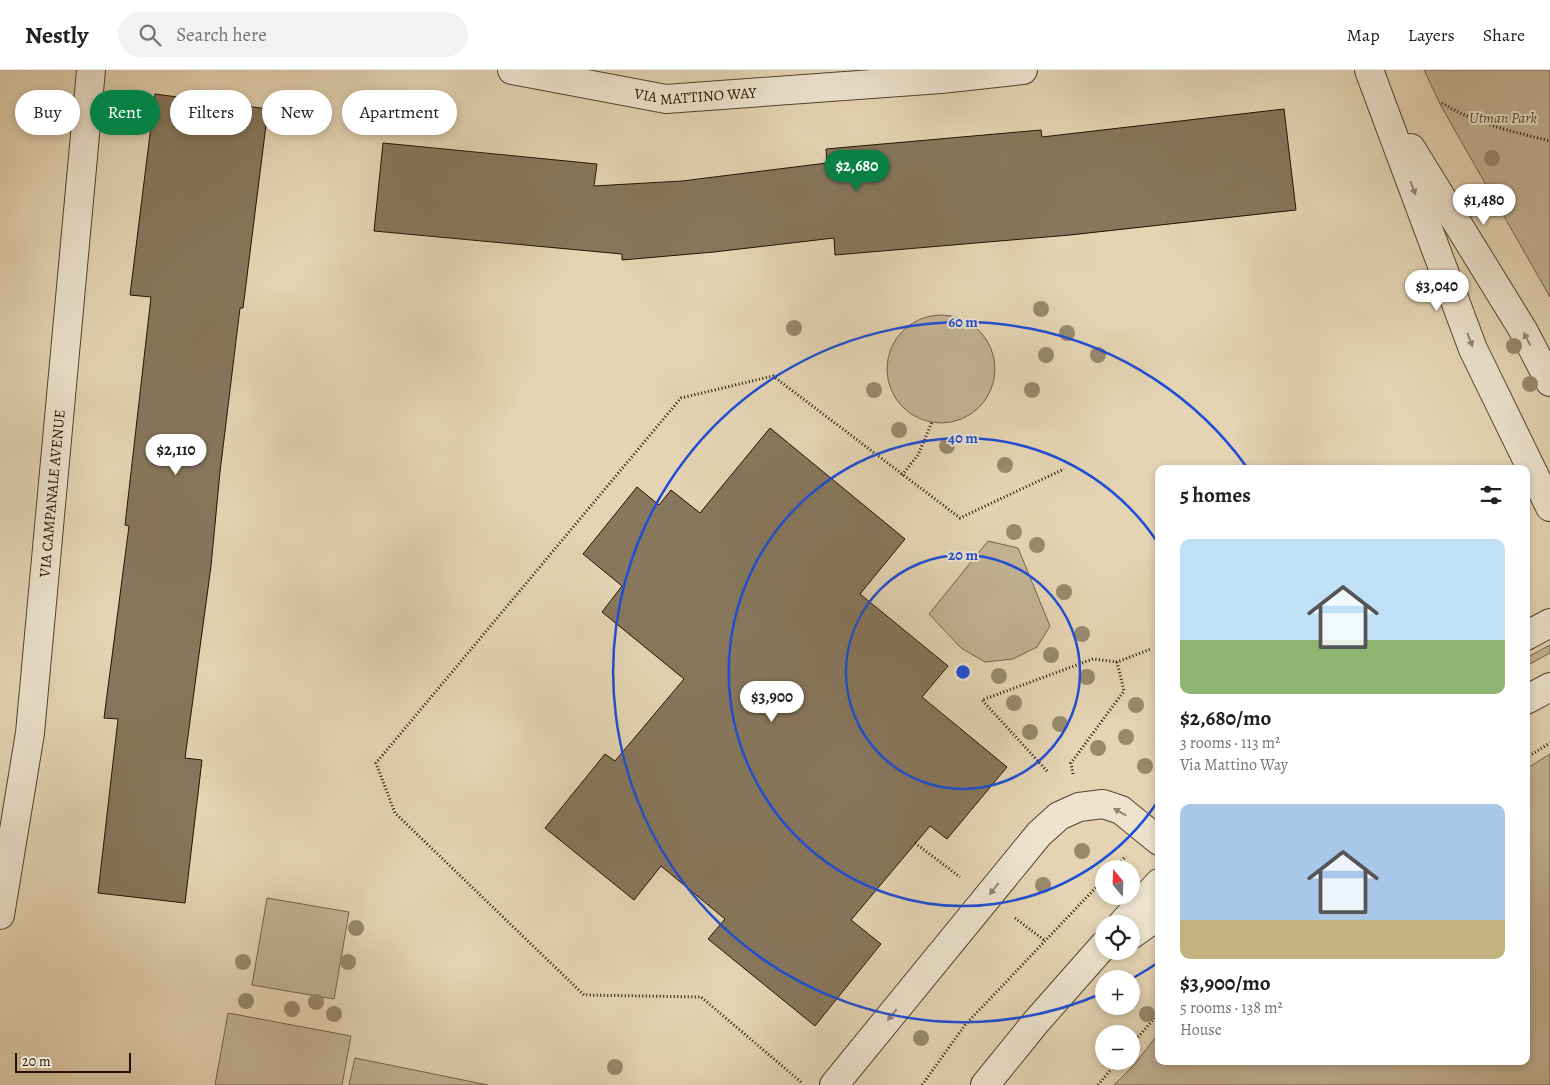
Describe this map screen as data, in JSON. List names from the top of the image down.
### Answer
{
  "streets": {
    "street": ["VIA MATTINO WAY", "VIA CAMPANALE AVENUE"]
  },
  "parks": ["Utman Park"],
  "scale_bar": "20 m",
  "north": "top",
  "page": {
    "header": "Nestly",
    "search": "Search here",
    "nav": ["Map", "Layers", "Share"],
    "chip": [
      "Buy",
      "Rent",
      "Filters",
      "New",
      "Apartment"
    ],
    "price": [
      "$2,680",
      "$1,480",
      "$3,040",
      "$2,110",
      "$3,900"
    ],
    "heading": "5 homes",
    "list": [
      {
        "name": "$2,680/mo",
        "note": "3 rooms · 113 m² · Via Mattino Way"
      },
      {
        "name": "$3,900/mo",
        "note": "5 rooms · 138 m² · House"
      }
    ],
    "map_buttons": ["+", "−"],
    "scale": "20 m"
  },
  "rings": ["60 m", "40 m", "20 m"]
}
